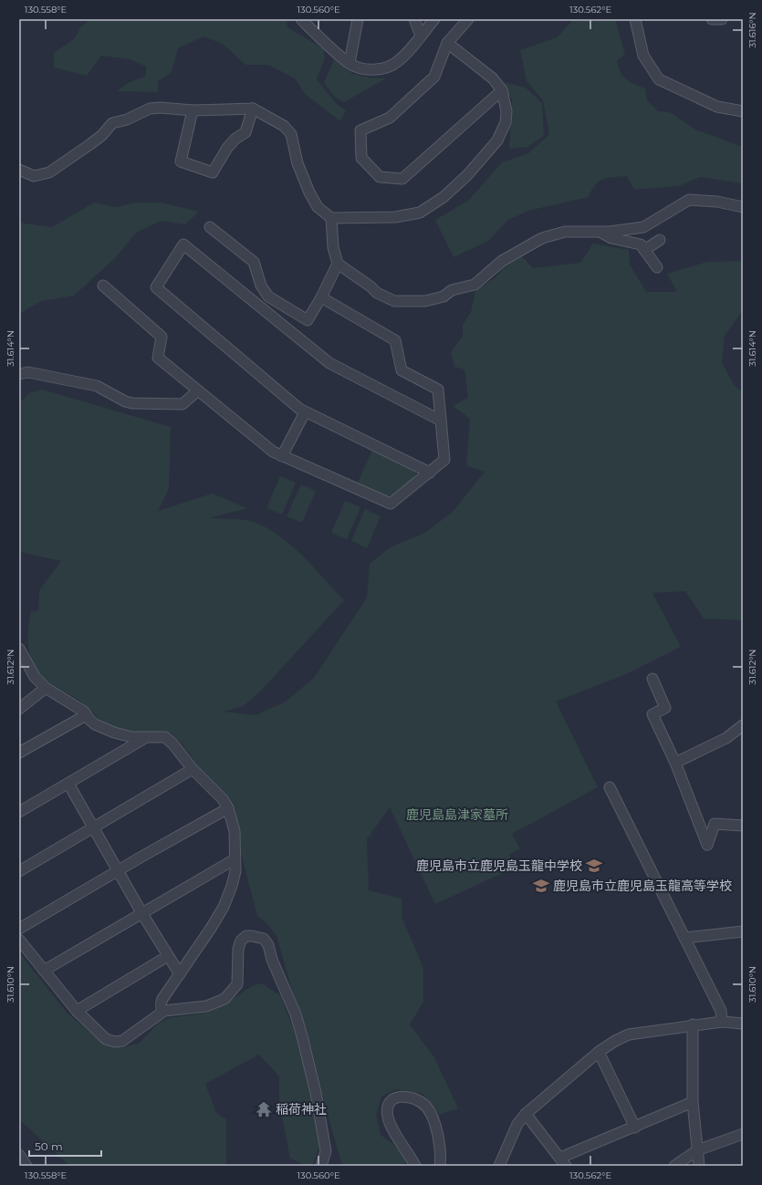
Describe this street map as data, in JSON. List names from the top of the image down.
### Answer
{
  "parks": ["鹿児島島津家墓所"],
  "places": {
    "school or university": ["鹿児島市立鹿児島玉龍中学校", "鹿児島市立鹿児島玉龍高等学校"],
    "temple": ["稲荷神社"]
  },
  "scale_bar": "50 m",
  "coordinates": [
    "130.558°E",
    "130.560°E",
    "130.562°E",
    "31.616°N",
    "31.614°N",
    "31.612°N",
    "31.610°N"
  ]
}
